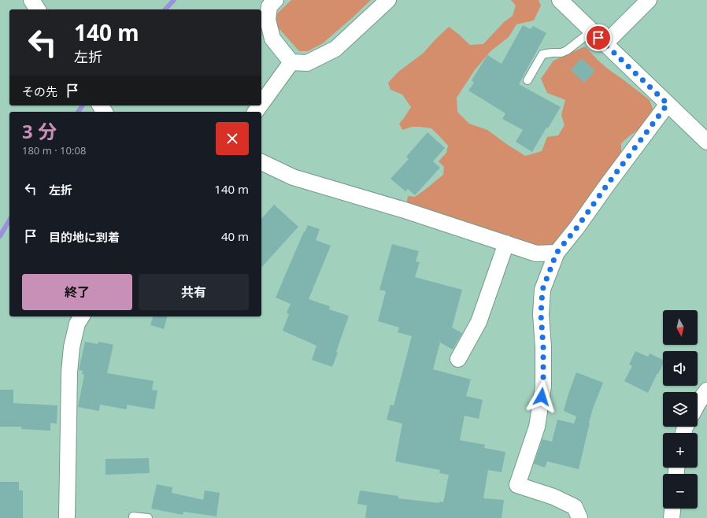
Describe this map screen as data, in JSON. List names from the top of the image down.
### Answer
{
  "north": "bottom",
  "page": {
    "turn": ["140 m", "左折"],
    "then": "その先",
    "heading": ["3 分", "180 m · 10:08"],
    "list": [
      {
        "name": "左折",
        "value": "140 m"
      },
      {
        "name": "目的地に到着",
        "value": "40 m"
      }
    ],
    "buttons": ["終了", "共有"],
    "map_buttons": ["+", "−"]
  }
}
